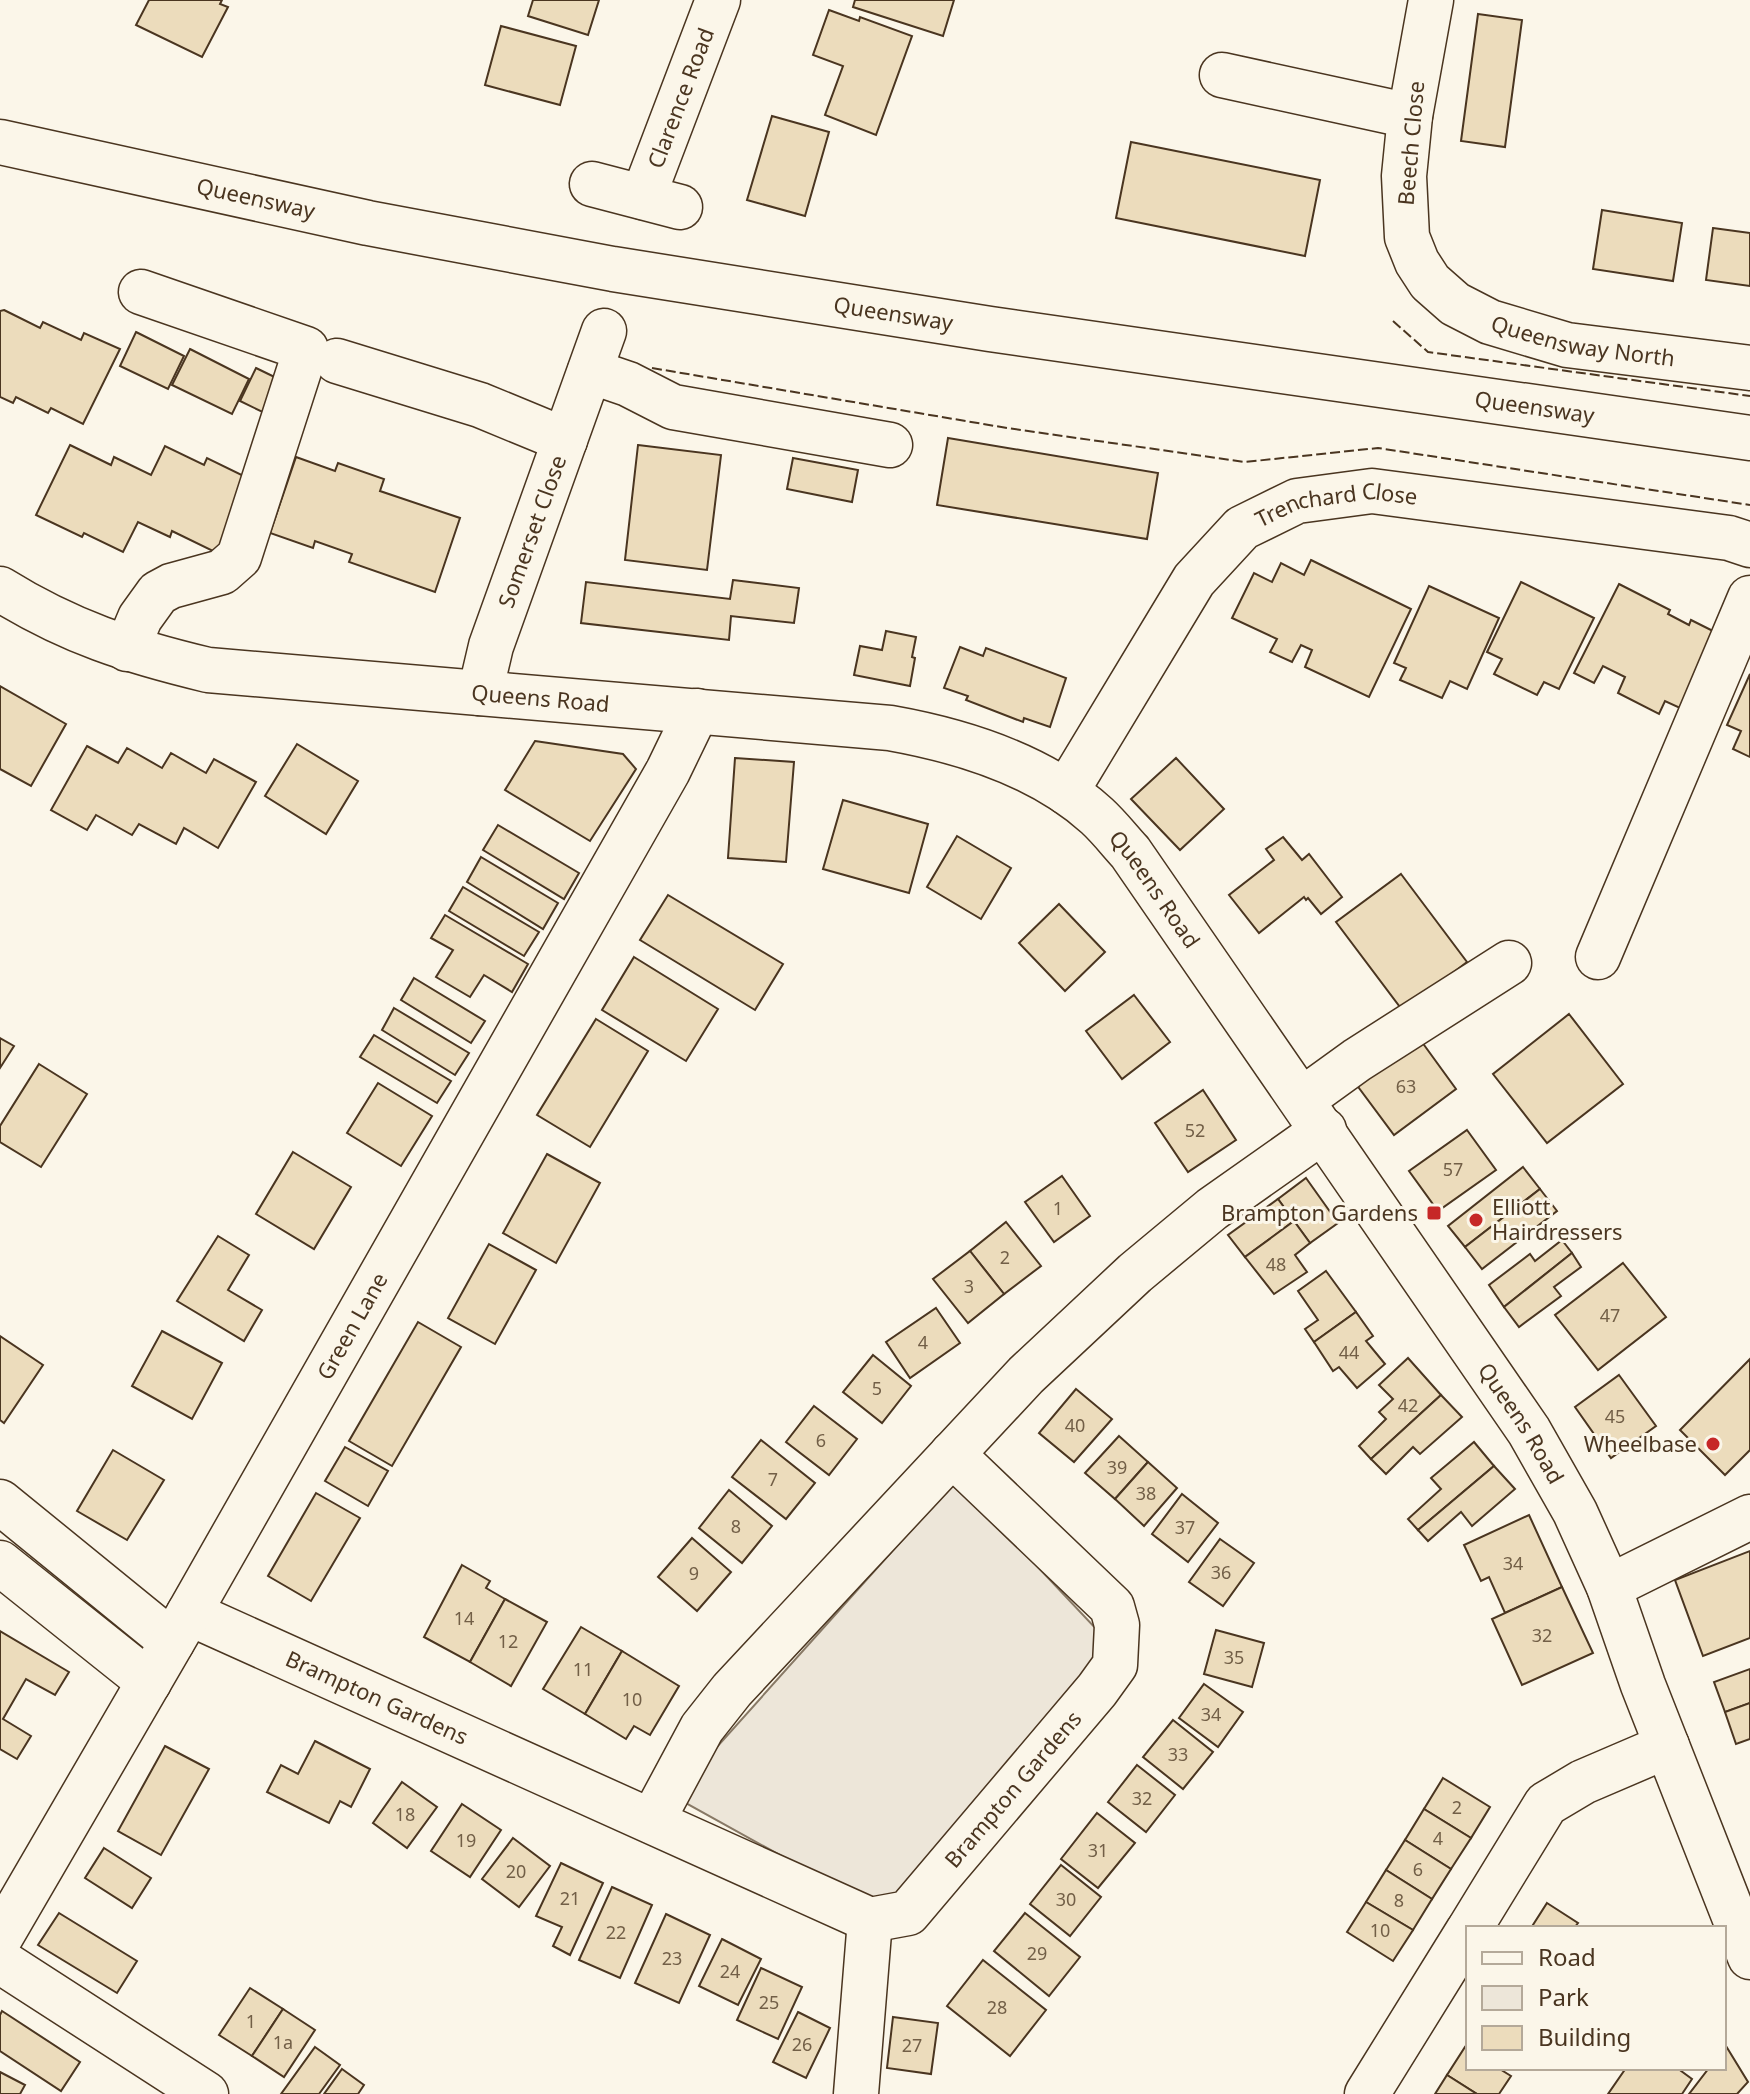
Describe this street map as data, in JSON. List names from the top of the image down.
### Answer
{
  "streets": {
    "street": [
      "Clarence Road",
      "Beech Close",
      "Queensway",
      "Queensway North",
      "Trenchard Close",
      "Somerset Close",
      "Queens Road",
      "Green Lane",
      "Brampton Gardens"
    ]
  },
  "crossings": [
    ["Beech Close", "Queensway North"],
    ["Trenchard Close", "Queens Road"],
    ["Somerset Close", "Queens Road"],
    ["Queens Road", "Green Lane"],
    ["Green Lane", "Brampton Gardens"]
  ],
  "places": {
    "transit": ["Brampton Gardens"],
    "other": ["Elliott Hairdressers", "Wheelbase"]
  },
  "house_numbers": [
    "63",
    "52",
    "57",
    "1",
    "2",
    "48",
    "3",
    "47",
    "4",
    "44",
    "5",
    "42",
    "45",
    "40",
    "6",
    "39",
    "7",
    "38",
    "8",
    "37",
    "34",
    "36",
    "9",
    "14",
    "32",
    "12",
    "35",
    "11",
    "10",
    "34",
    "33",
    "32",
    "2",
    "18",
    "4",
    "19",
    "31",
    "6",
    "20",
    "21",
    "30",
    "8",
    "10",
    "22",
    "29",
    "23",
    "24",
    "25",
    "28",
    "1",
    "1a",
    "26",
    "27"
  ],
  "legend": ["Road", "Park", "Building"]
}
